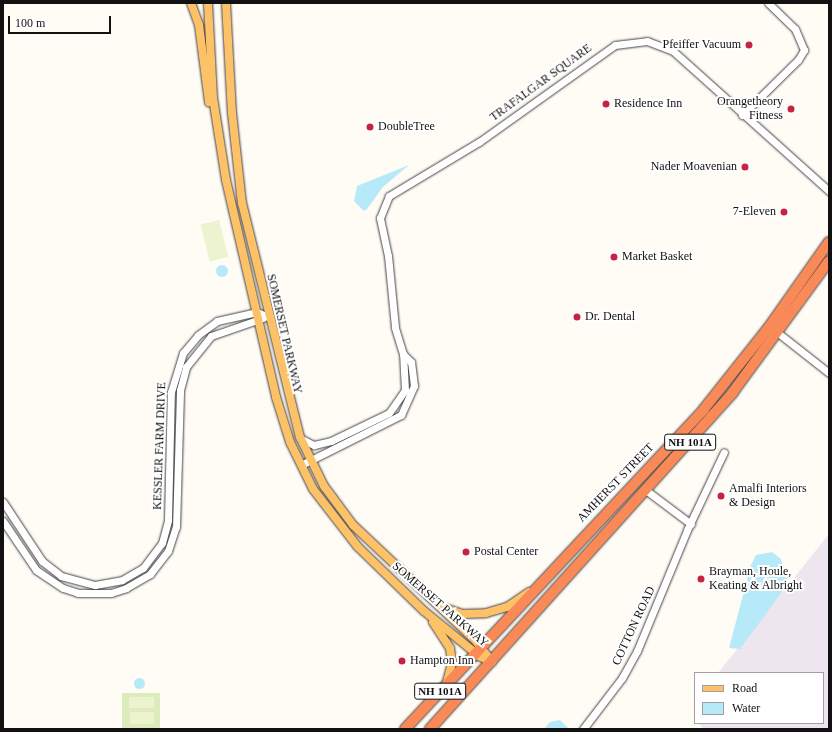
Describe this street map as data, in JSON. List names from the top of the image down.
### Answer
{
  "streets": {
    "highway": ["NH 101A", "AMHERST STREET"],
    "main road": ["SOMERSET PARKWAY"],
    "street": ["TRAFALGAR SQUARE", "KESSLER FARM DRIVE", "COTTON ROAD"]
  },
  "crossings": [
    ["TRAFALGAR SQUARE", "SOMERSET PARKWAY"],
    ["SOMERSET PARKWAY", "NH 101A"],
    ["SOMERSET PARKWAY", "KESSLER FARM DRIVE"],
    ["SOMERSET PARKWAY", "AMHERST STREET"]
  ],
  "places": [
    "Pfeiffer Vacuum",
    "Residence Inn",
    "Orangetheory Fitness",
    "DoubleTree",
    "Nader Moavenian",
    "7-Eleven",
    "Market Basket",
    "Dr. Dental",
    "Amalfi Interiors & Design",
    "Postal Center",
    "Brayman, Houle, Keating & Albright",
    "Hampton Inn"
  ],
  "legend": ["Road", "Water"],
  "scale_bar": "100 m"
}
